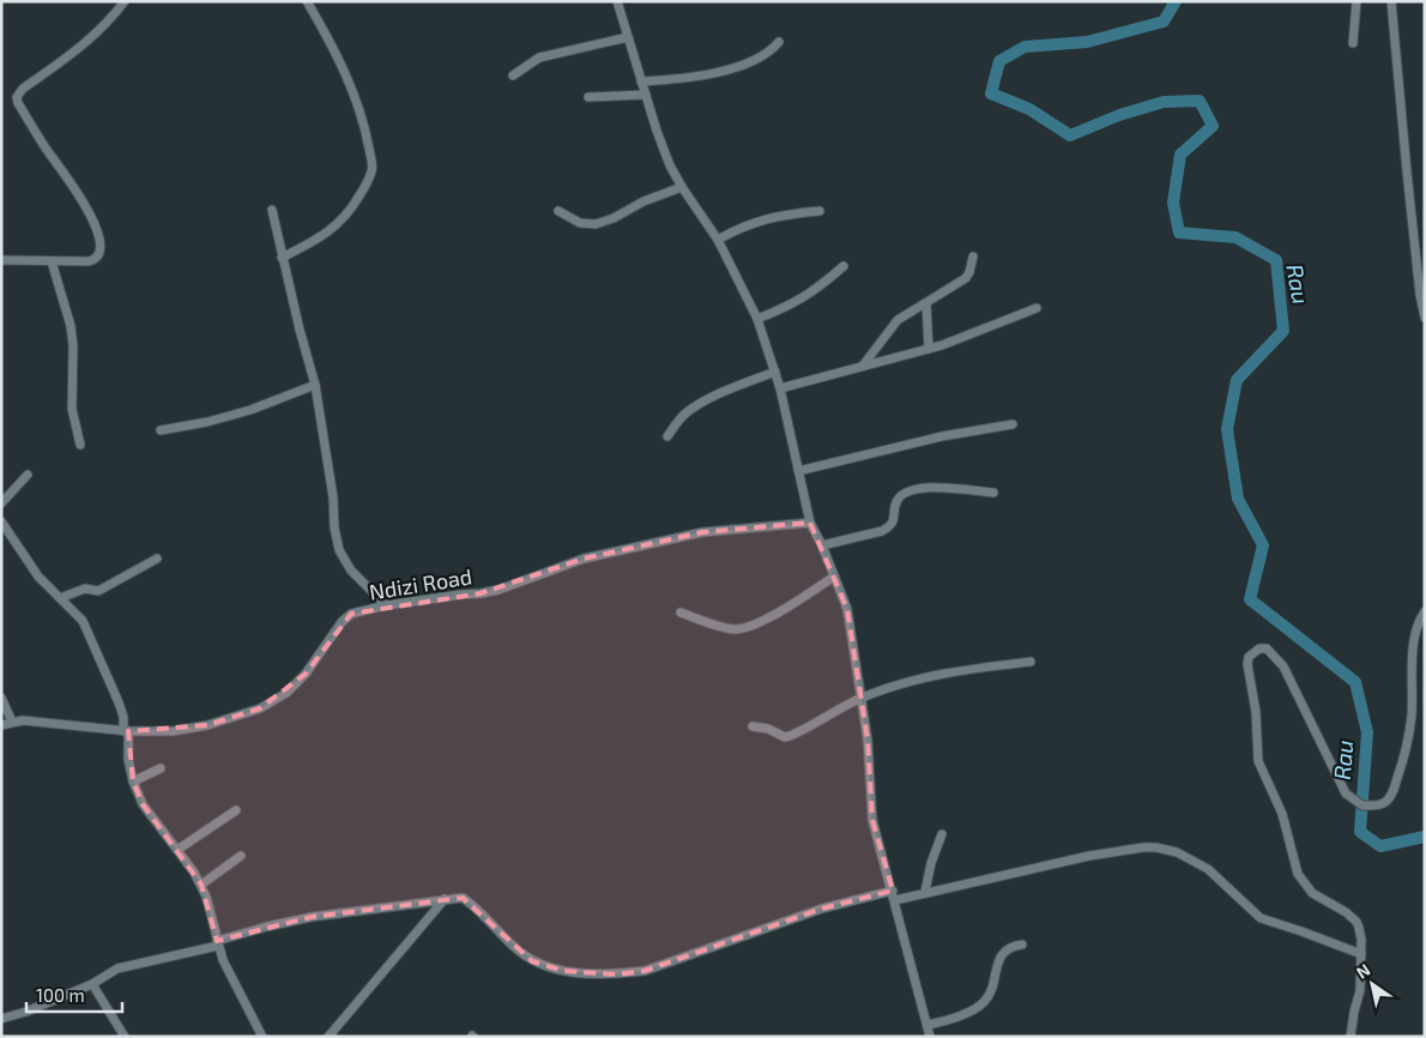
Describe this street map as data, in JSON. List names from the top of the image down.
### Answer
{
  "streets": {
    "street": ["Ndizi Road"]
  },
  "water": ["Rau"],
  "scale_bar": "100 m",
  "north": "top left"
}
